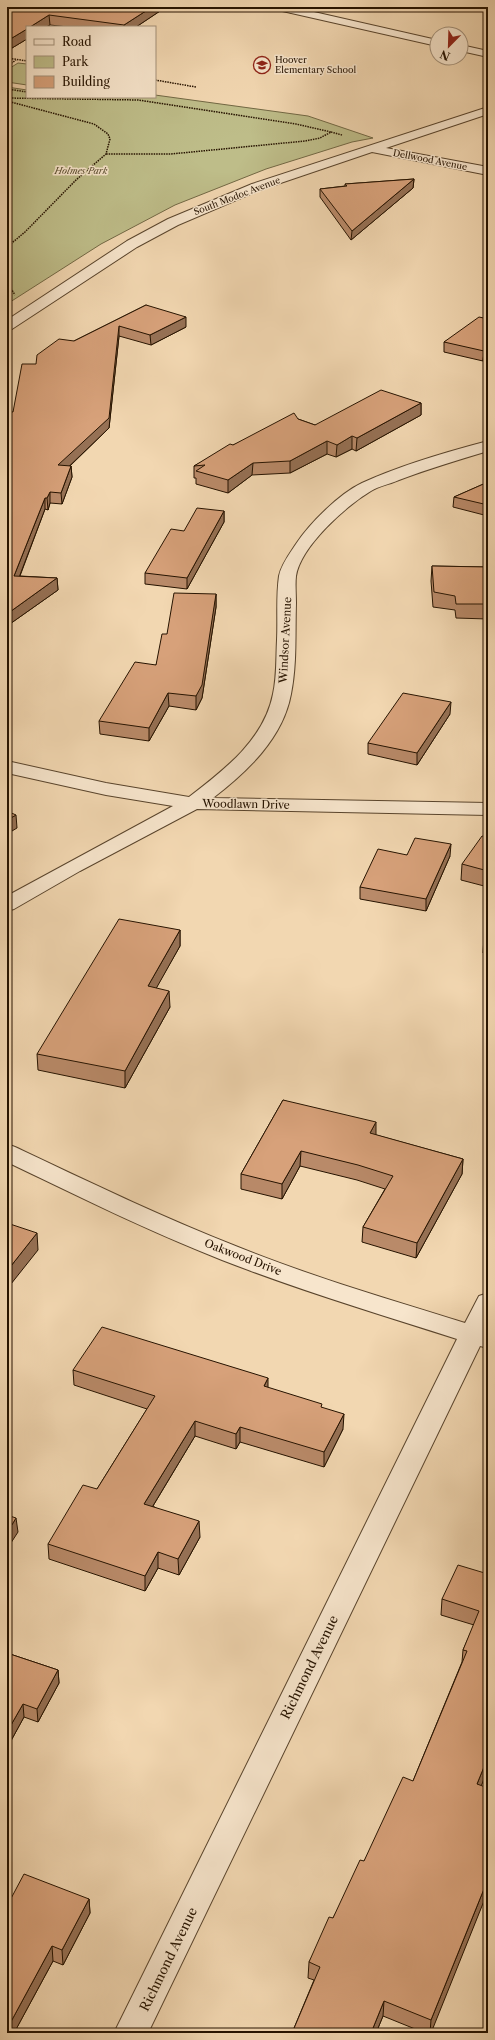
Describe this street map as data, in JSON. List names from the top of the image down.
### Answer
{
  "streets": {
    "street": [
      "Dellwood Avenue",
      "South Modoc Avenue",
      "Windsor Avenue",
      "Woodlawn Drive",
      "Oakwood Drive",
      "Richmond Avenue"
    ]
  },
  "crossings": [
    ["Dellwood Avenue", "South Modoc Avenue"],
    ["Windsor Avenue", "Woodlawn Drive"],
    ["Oakwood Drive", "Richmond Avenue"]
  ],
  "parks": ["Holmes Park"],
  "places": {
    "school or university": ["Hoover Elementary School"]
  },
  "legend": ["Road", "Park", "Building"],
  "north": "bottom left"
}
